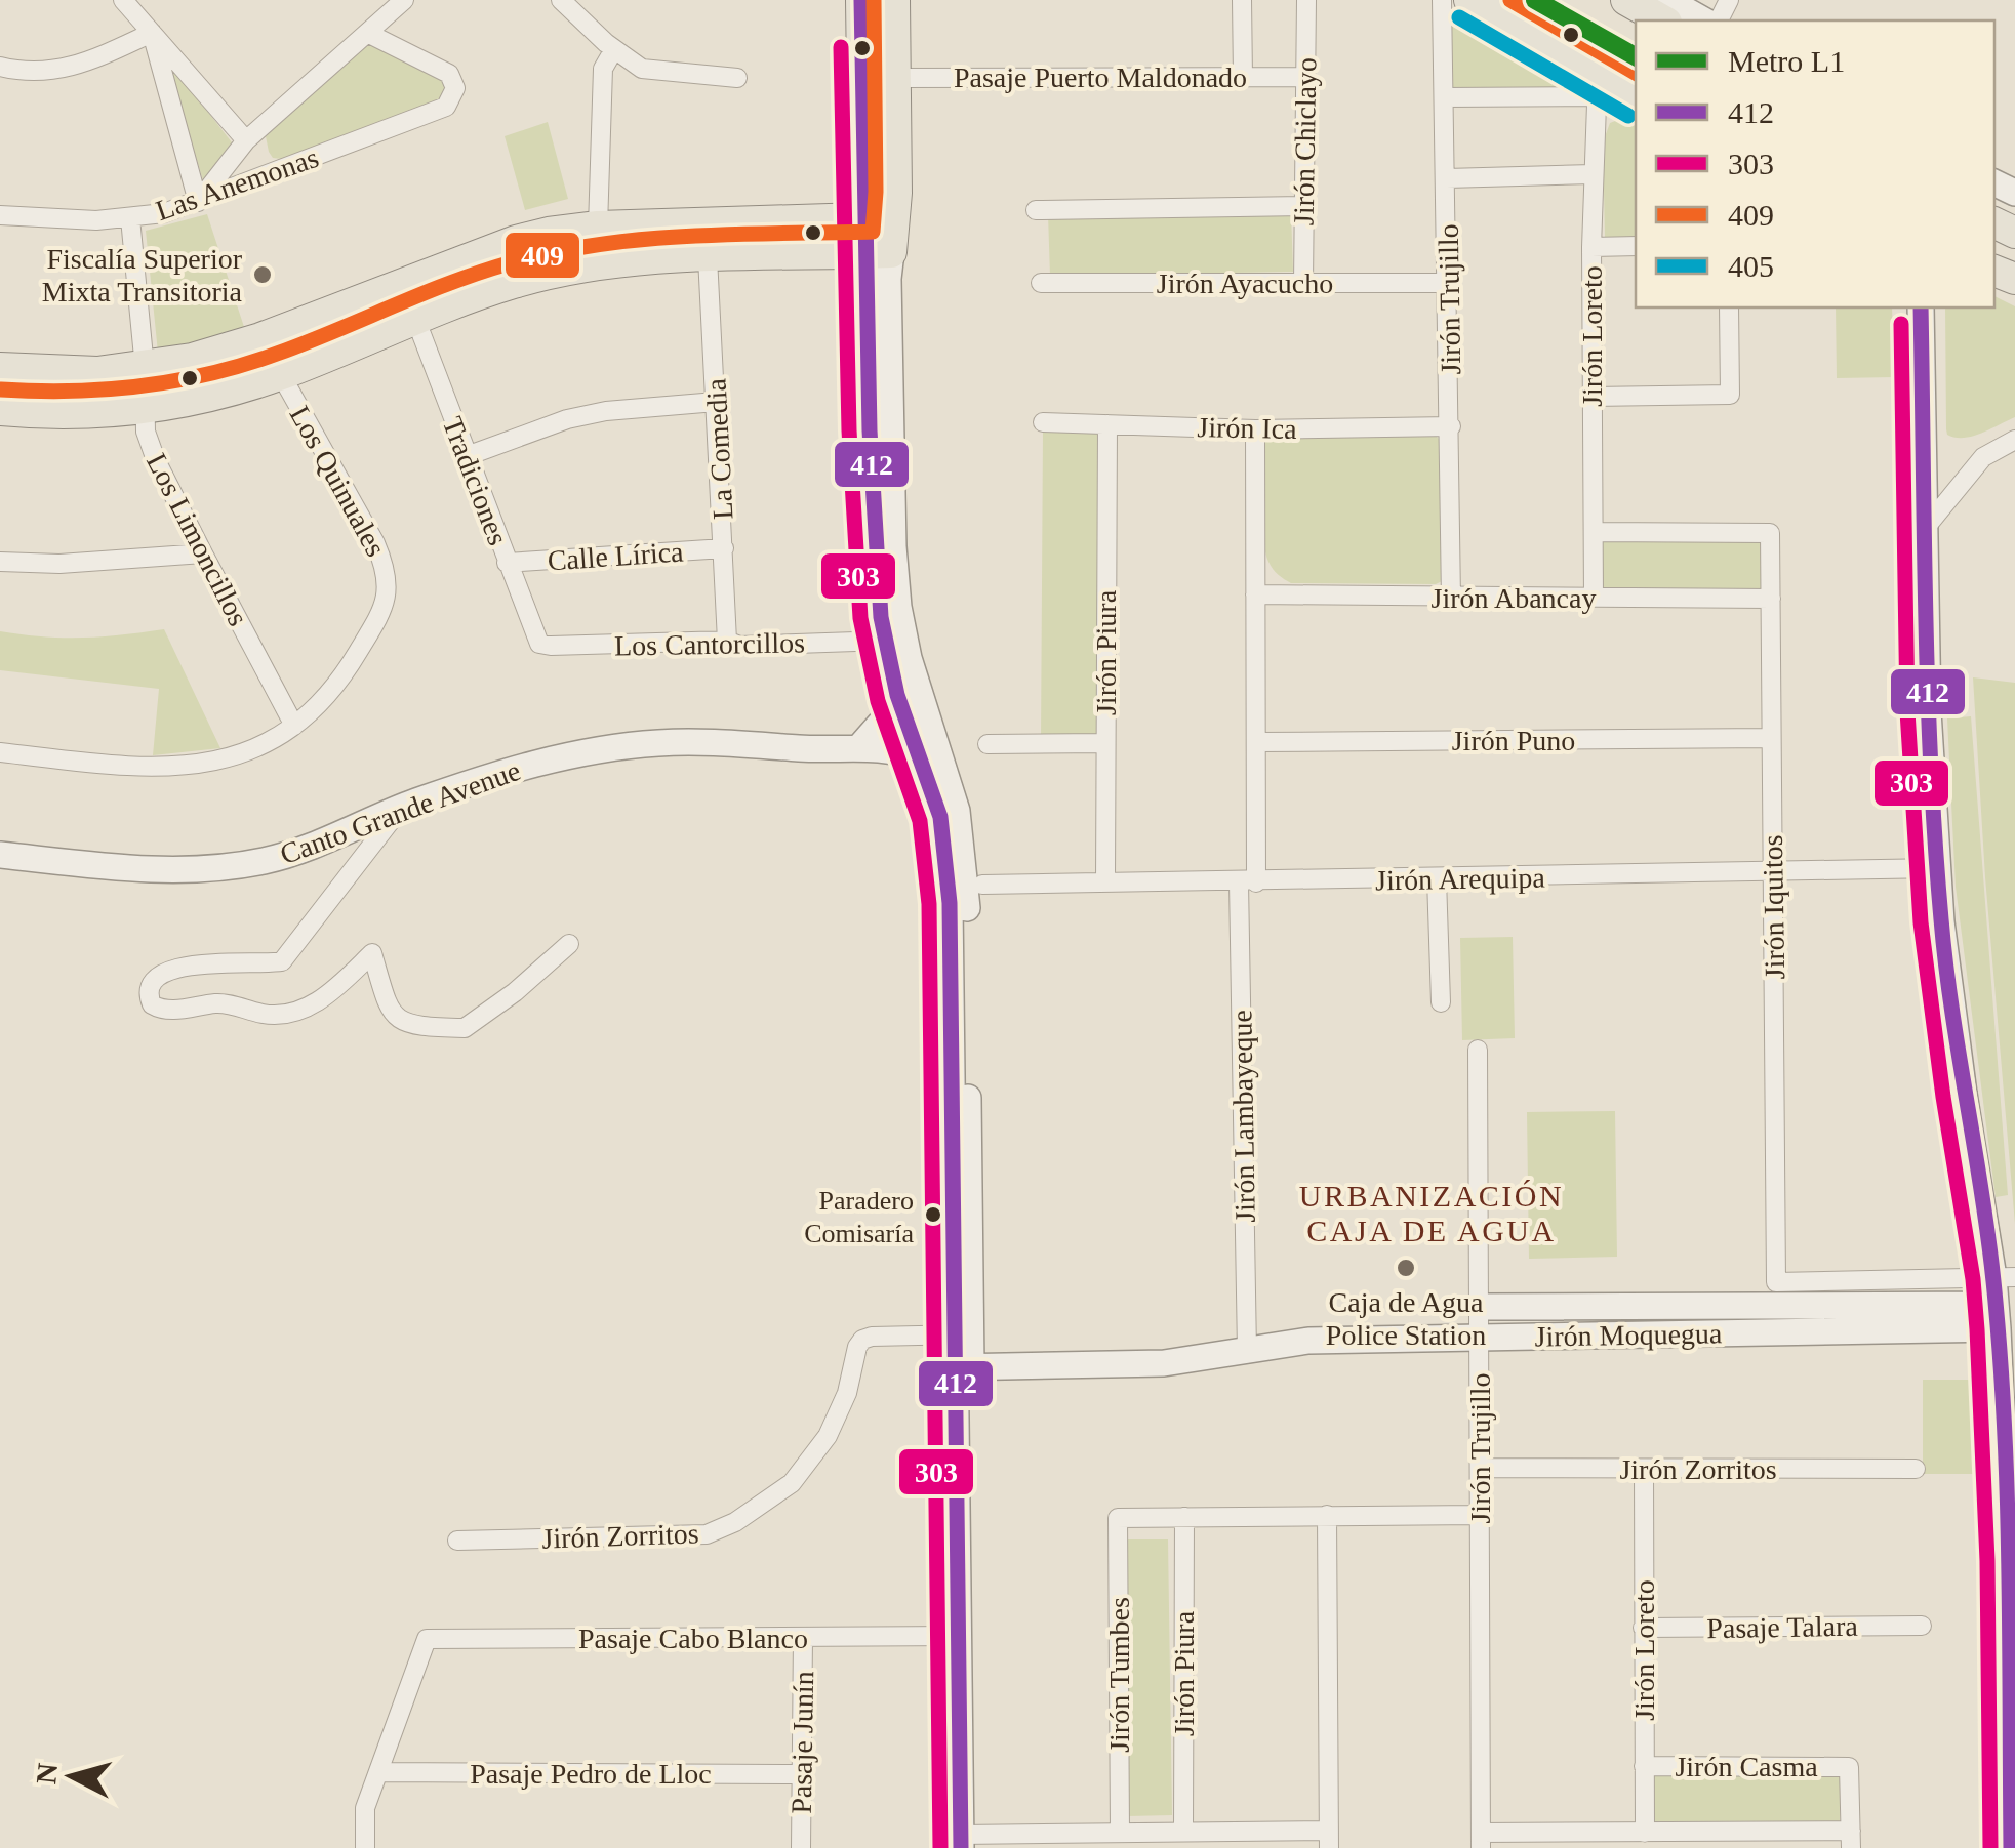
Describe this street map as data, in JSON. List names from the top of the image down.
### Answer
{
  "streets": {
    "main road": ["Canto Grande Avenue", "Jirón Moquegua"],
    "street": [
      "Pasaje Puerto Maldonado",
      "Jirón Chiclayo",
      "Las Anemonas",
      "Jirón Ayacucho",
      "Jirón Trujillo",
      "Jirón Loreto",
      "Jirón Ica",
      "La Comedia",
      "Los Quinuales",
      "Tradiciones",
      "Los Limoncillos",
      "Calle Lírica",
      "Jirón Abancay",
      "Los Cantorcillos",
      "Jirón Piura",
      "Jirón Puno",
      "Jirón Arequipa",
      "Jirón Iquitos",
      "Jirón Lambayeque",
      "Jirón Zorritos",
      "Pasaje Talara",
      "Pasaje Cabo Blanco",
      "Jirón Tumbes",
      "Pasaje Junín",
      "Jirón Casma",
      "Pasaje Pedro de Lloc"
    ]
  },
  "crossings": [
    ["Pasaje Puerto Maldonado", "Jirón Chiclayo"],
    ["Jirón Chiclayo", "Jirón Ayacucho"],
    ["Las Anemonas", "Los Limoncillos"],
    ["Jirón Ayacucho", "Jirón Trujillo"],
    ["Jirón Trujillo", "Jirón Ica"],
    ["Jirón Trujillo", "Jirón Abancay"],
    ["Jirón Trujillo", "Jirón Moquegua"],
    ["Jirón Trujillo", "Jirón Zorritos"],
    ["Jirón Loreto", "Jirón Abancay"],
    ["Jirón Loreto", "Jirón Iquitos"],
    ["Jirón Loreto", "Jirón Zorritos"],
    ["Jirón Loreto", "Pasaje Talara"],
    ["Jirón Loreto", "Jirón Casma"],
    ["Jirón Ica", "Jirón Piura"],
    ["Jirón Ica", "Jirón Lambayeque"],
    ["La Comedia", "Calle Lírica"],
    ["La Comedia", "Los Cantorcillos"],
    ["Los Quinuales", "Los Limoncillos"],
    ["Tradiciones", "Calle Lírica"],
    ["Tradiciones", "Los Cantorcillos"],
    ["Jirón Abancay", "Jirón Iquitos"],
    ["Jirón Abancay", "Jirón Lambayeque"],
    ["Jirón Piura", "Jirón Arequipa"],
    ["Jirón Piura", "Jirón Tumbes"],
    ["Jirón Puno", "Jirón Iquitos"],
    ["Jirón Puno", "Jirón Lambayeque"],
    ["Jirón Arequipa", "Jirón Iquitos"],
    ["Jirón Arequipa", "Jirón Lambayeque"],
    ["Jirón Lambayeque", "Jirón Moquegua"],
    ["Pasaje Cabo Blanco", "Pasaje Junín"],
    ["Pasaje Cabo Blanco", "Pasaje Pedro de Lloc"],
    ["Pasaje Junín", "Pasaje Pedro de Lloc"]
  ],
  "districts": ["URBANIZACIÓN CAJA DE AGUA"],
  "places": ["Fiscalía Superior Mixta Transitoria", "Paradero Comisaría", "Caja de Agua Police Station"],
  "lines": [
    "metro line L1",
    "transit line 412",
    "transit line 409",
    "transit line 405",
    "transit line 303"
  ],
  "legend": [
    "Metro L1",
    "412",
    "303",
    "409",
    "405"
  ],
  "north": "left"
}
